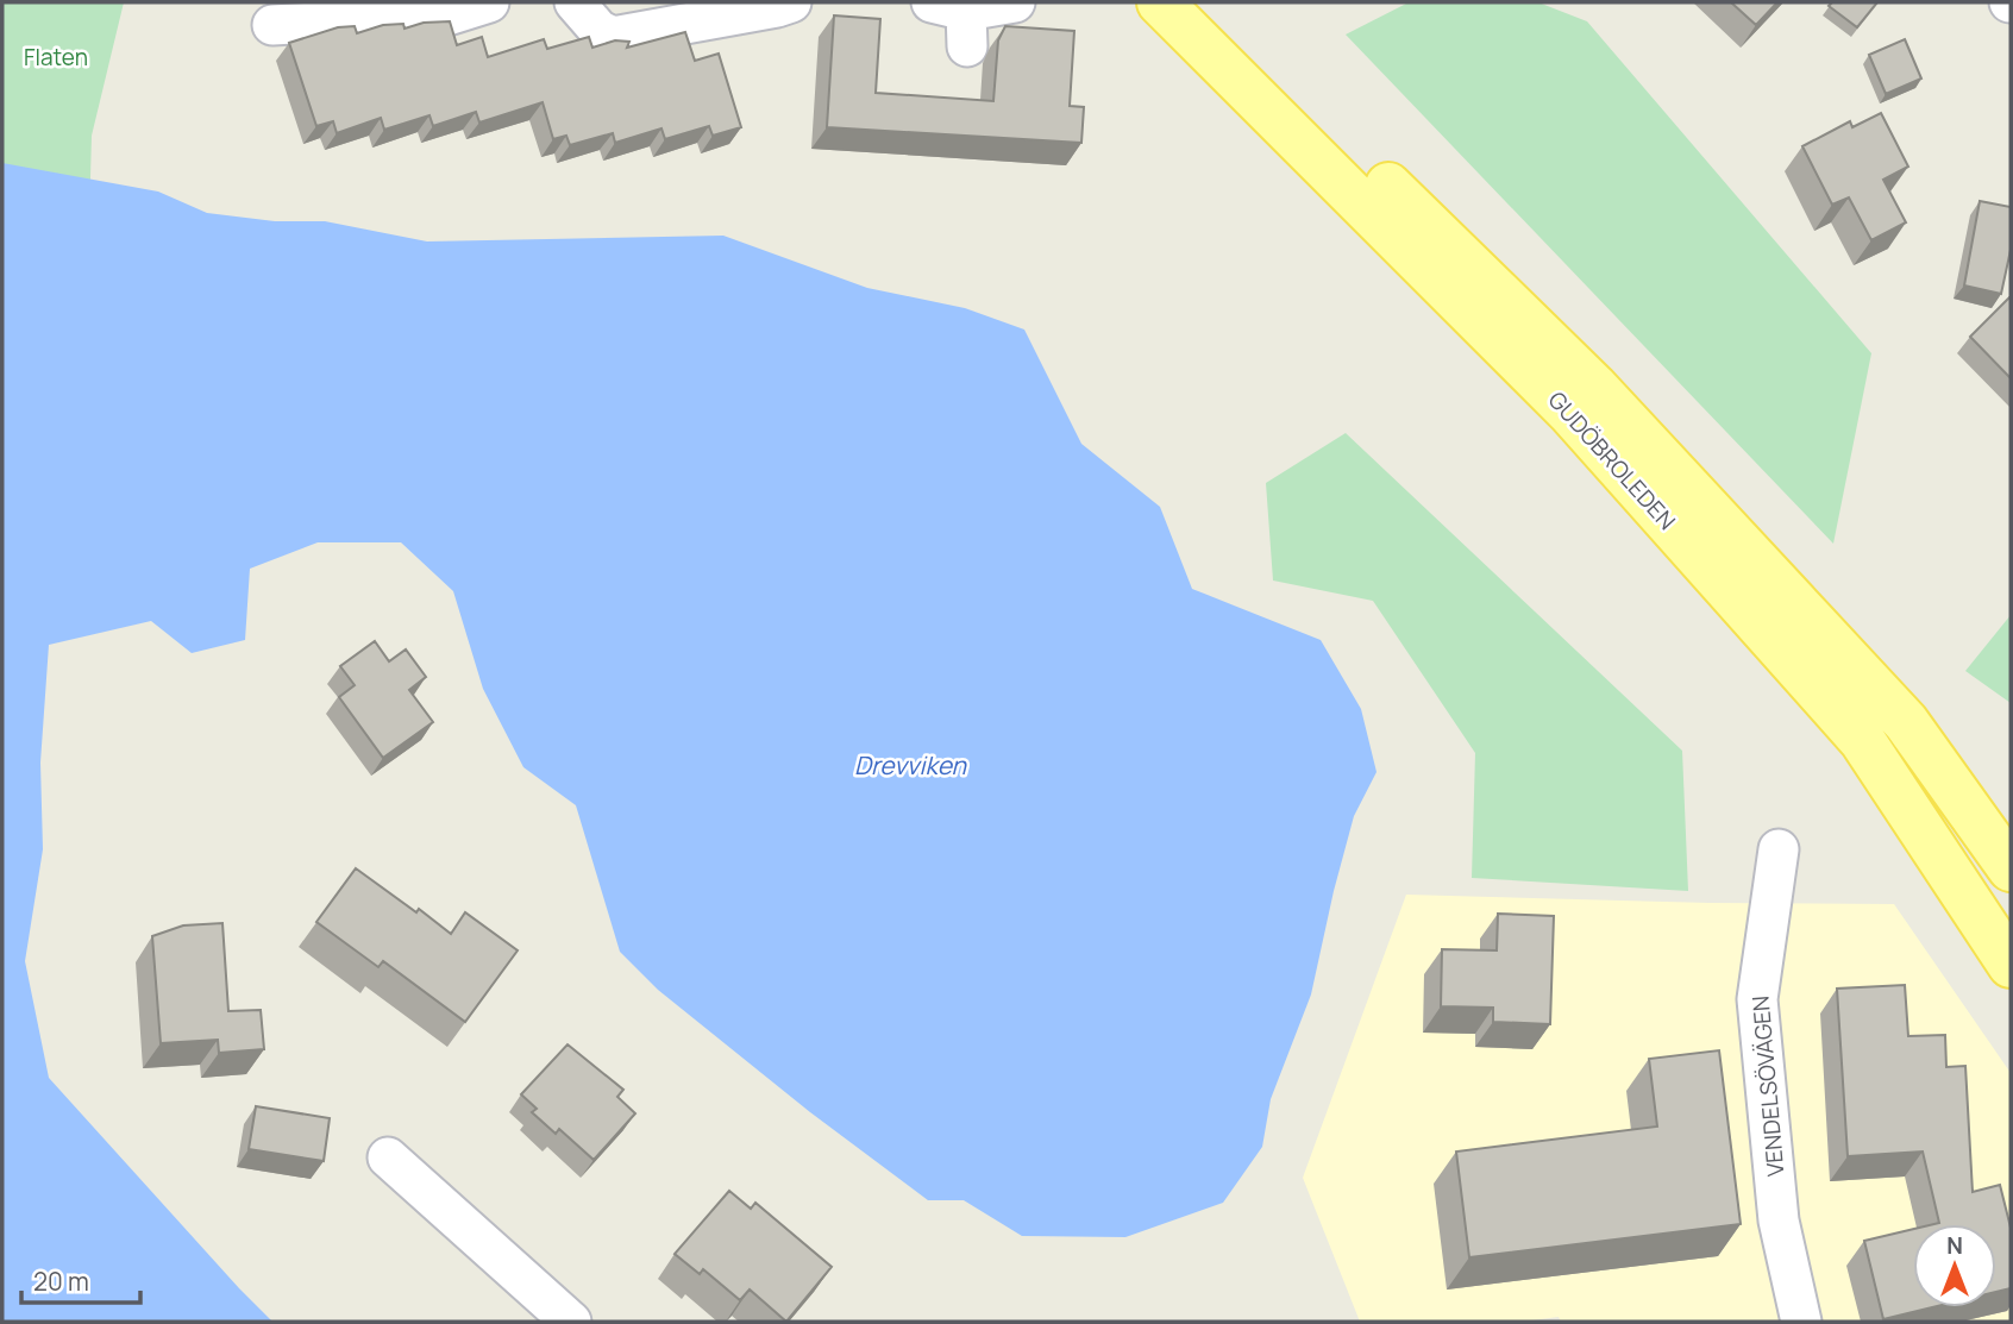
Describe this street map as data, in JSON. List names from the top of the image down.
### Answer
{
  "streets": {
    "main road": ["GUDÖBROLEDEN"],
    "street": ["VENDELSÖVÄGEN"]
  },
  "water": ["Drevviken"],
  "parks": ["Flaten"],
  "scale_bar": "20 m",
  "north": "top"
}
